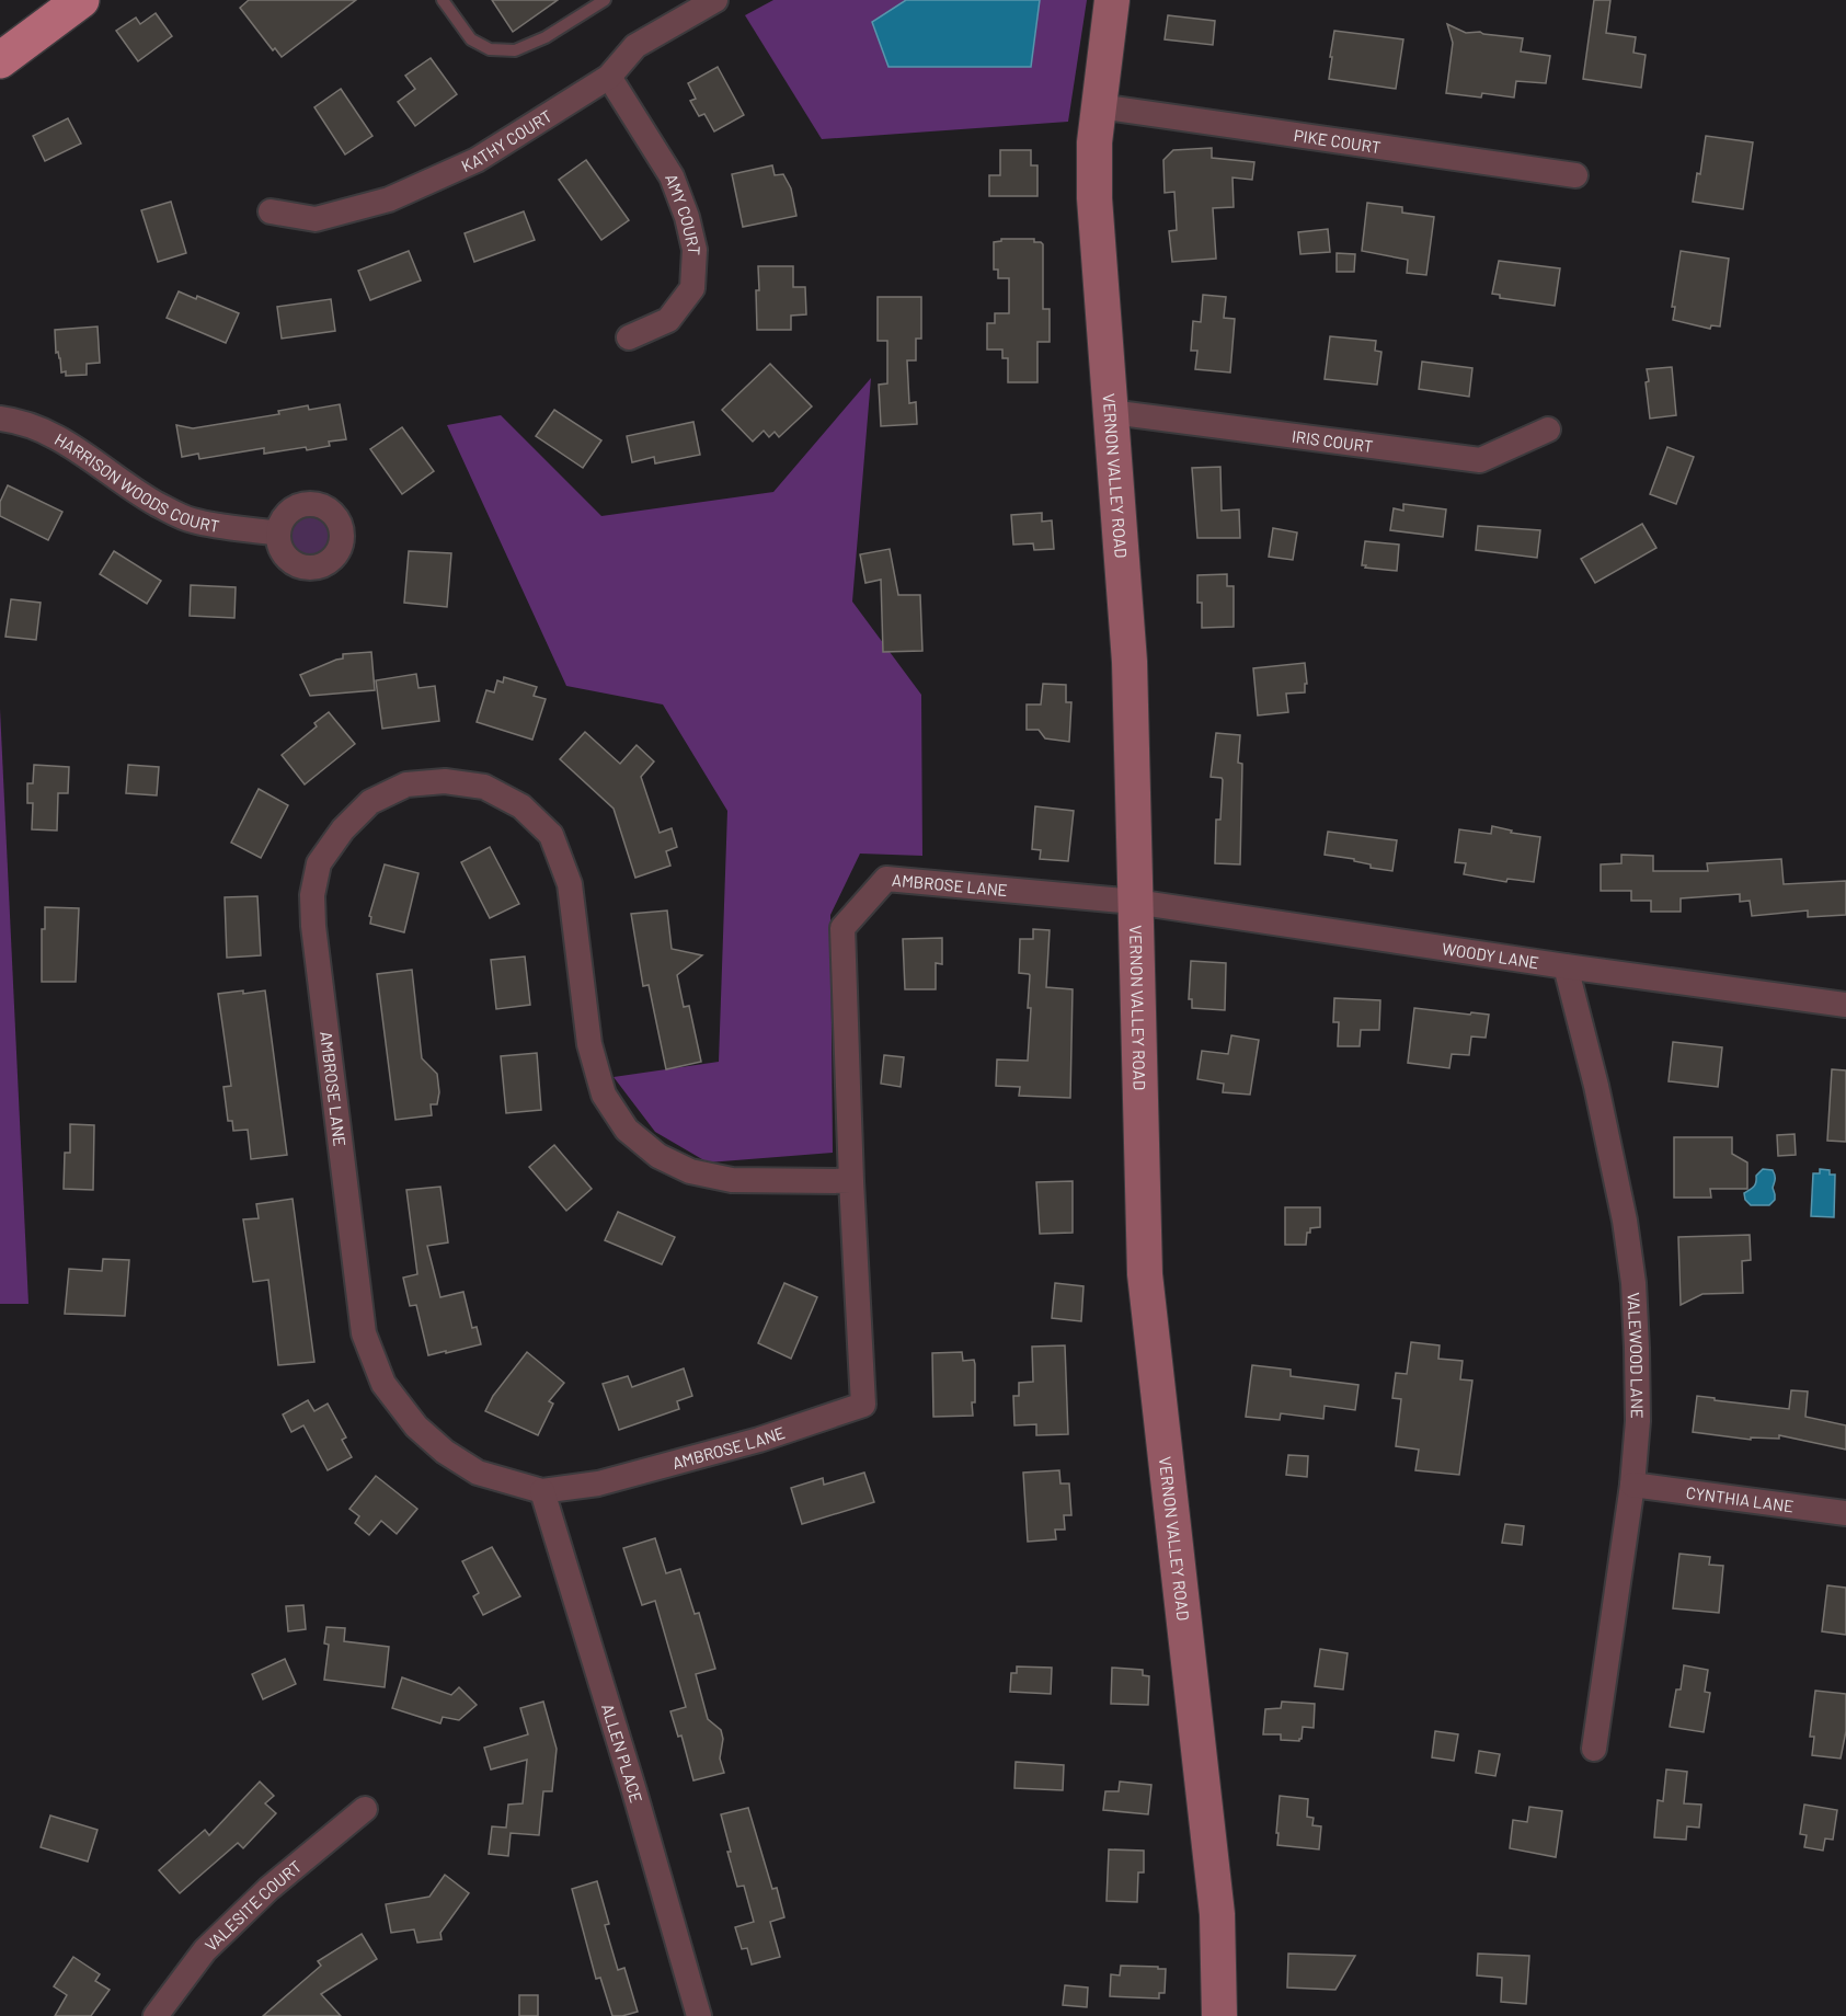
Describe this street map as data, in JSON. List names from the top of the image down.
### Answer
{
  "streets": {
    "main road": ["VERNON VALLEY ROAD"],
    "street": [
      "KATHY COURT",
      "PIKE COURT",
      "AMY COURT",
      "IRIS COURT",
      "HARRISON WOODS COURT",
      "AMBROSE LANE",
      "WOODY LANE",
      "VALEWOOD LANE",
      "CYNTHIA LANE",
      "ALLEN PLACE",
      "VALESITE COURT"
    ]
  },
  "crossings": [
    ["KATHY COURT", "AMY COURT"],
    ["PIKE COURT", "VERNON VALLEY ROAD"],
    ["IRIS COURT", "VERNON VALLEY ROAD"],
    ["VERNON VALLEY ROAD", "AMBROSE LANE"],
    ["VERNON VALLEY ROAD", "WOODY LANE"],
    ["AMBROSE LANE", "WOODY LANE"],
    ["AMBROSE LANE", "ALLEN PLACE"],
    ["WOODY LANE", "VALEWOOD LANE"],
    ["VALEWOOD LANE", "CYNTHIA LANE"]
  ]
}
